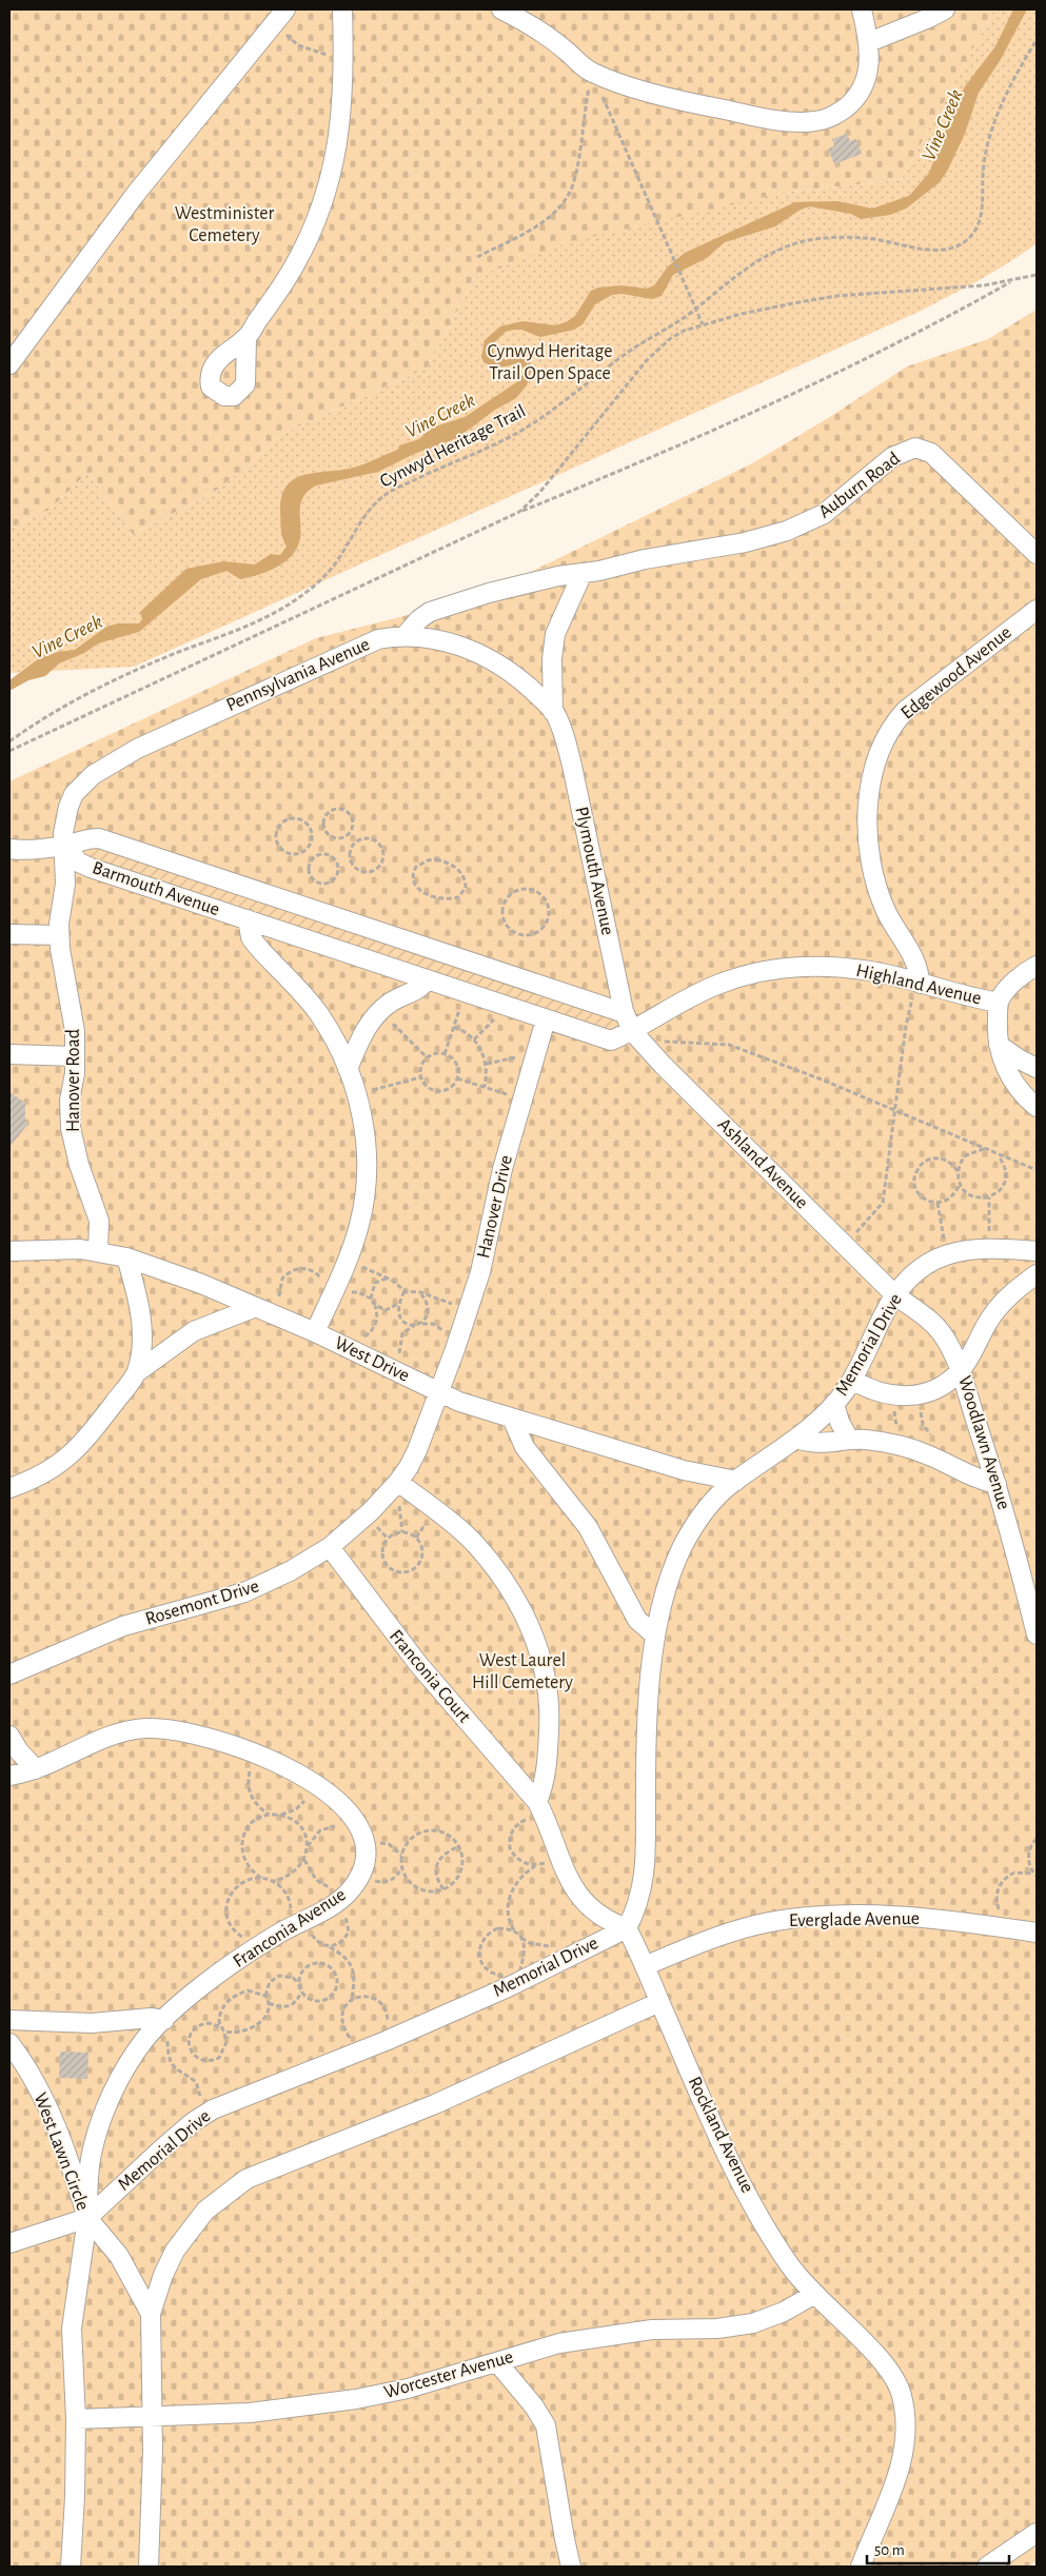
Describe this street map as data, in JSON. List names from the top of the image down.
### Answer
{
  "streets": {
    "lane": [
      "Auburn Road",
      "Edgewood Avenue",
      "Pennsylvania Avenue",
      "Plymouth Avenue",
      "Barmouth Avenue",
      "Highland Avenue",
      "Hanover Road",
      "Ashland Avenue",
      "Hanover Drive",
      "Memorial Drive",
      "West Drive",
      "Woodlawn Avenue",
      "Rosemont Drive",
      "Franconia Court",
      "Everglade Avenue",
      "Franconia Avenue",
      "Rockland Avenue",
      "West Lawn Circle",
      "Worcester Avenue"
    ],
    "path": ["Cynwyd Heritage Trail"]
  },
  "crossings": [
    ["Auburn Road", "Plymouth Avenue"],
    ["Edgewood Avenue", "Highland Avenue"],
    ["Pennsylvania Avenue", "Plymouth Avenue"],
    ["Pennsylvania Avenue", "Barmouth Avenue"],
    ["Pennsylvania Avenue", "Hanover Road"],
    ["Plymouth Avenue", "Barmouth Avenue"],
    ["Plymouth Avenue", "Highland Avenue"],
    ["Plymouth Avenue", "Ashland Avenue"],
    ["Barmouth Avenue", "Highland Avenue"],
    ["Barmouth Avenue", "Hanover Road"],
    ["Barmouth Avenue", "Ashland Avenue"],
    ["Barmouth Avenue", "Hanover Drive"],
    ["Highland Avenue", "Ashland Avenue"],
    ["Hanover Road", "West Drive"],
    ["Ashland Avenue", "Memorial Drive"],
    ["Ashland Avenue", "Woodlawn Avenue"],
    ["Hanover Drive", "West Drive"],
    ["Hanover Drive", "Rosemont Drive"],
    ["Memorial Drive", "West Drive"],
    ["Memorial Drive", "Franconia Court"],
    ["Memorial Drive", "Franconia Avenue"],
    ["Memorial Drive", "West Lawn Circle"],
    ["West Drive", "Rosemont Drive"],
    ["Rosemont Drive", "Franconia Court"],
    ["Everglade Avenue", "Rockland Avenue"],
    ["Franconia Avenue", "West Lawn Circle"],
    ["Rockland Avenue", "Worcester Avenue"]
  ],
  "water": ["Vine Creek"],
  "parks": ["Westminister Cemetery", "Cynwyd Heritage Trail Open Space", "West Laurel Hill Cemetery"],
  "scale_bar": "50 m"
}
